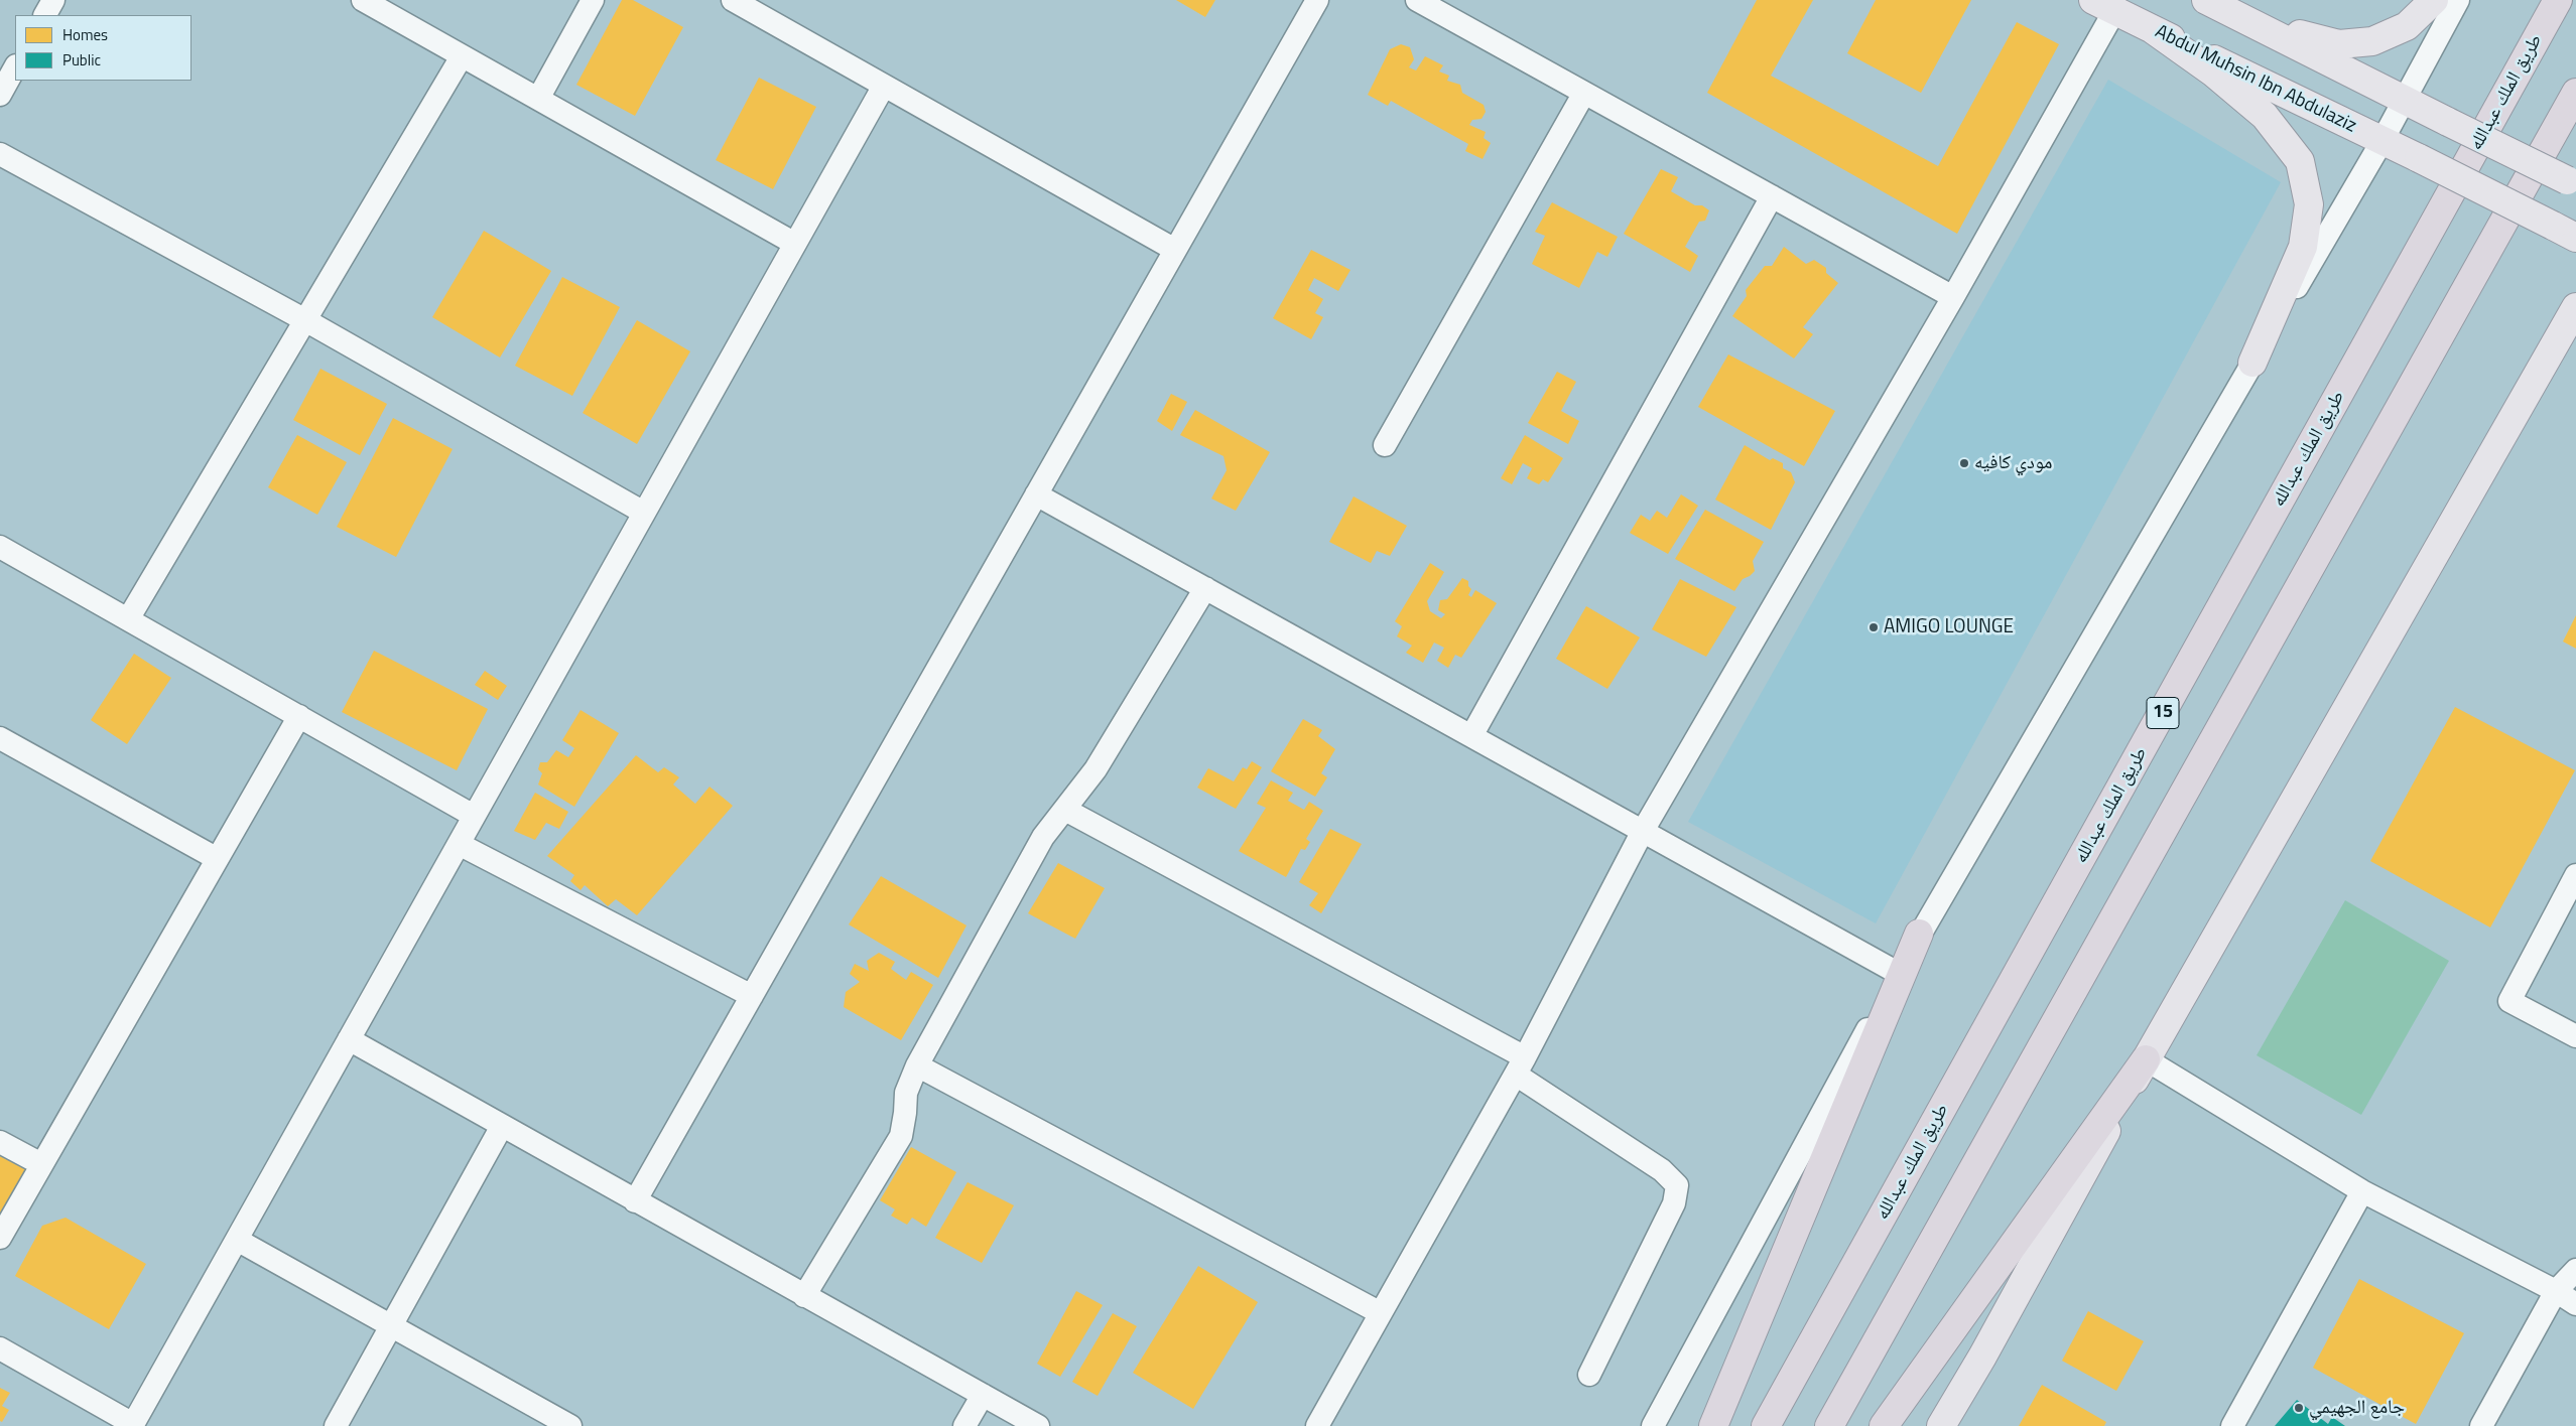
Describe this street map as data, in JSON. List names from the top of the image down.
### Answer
{
  "streets": {
    "highway": ["طريق الملك عبدالله", "15"],
    "main road": ["Abdul Muhsin Ibn Abdulaziz"]
  },
  "places": ["مودي كافيه", "AMIGO LOUNGE", "جامع الجهيمي"],
  "legend": ["Homes", "Public"]
}
